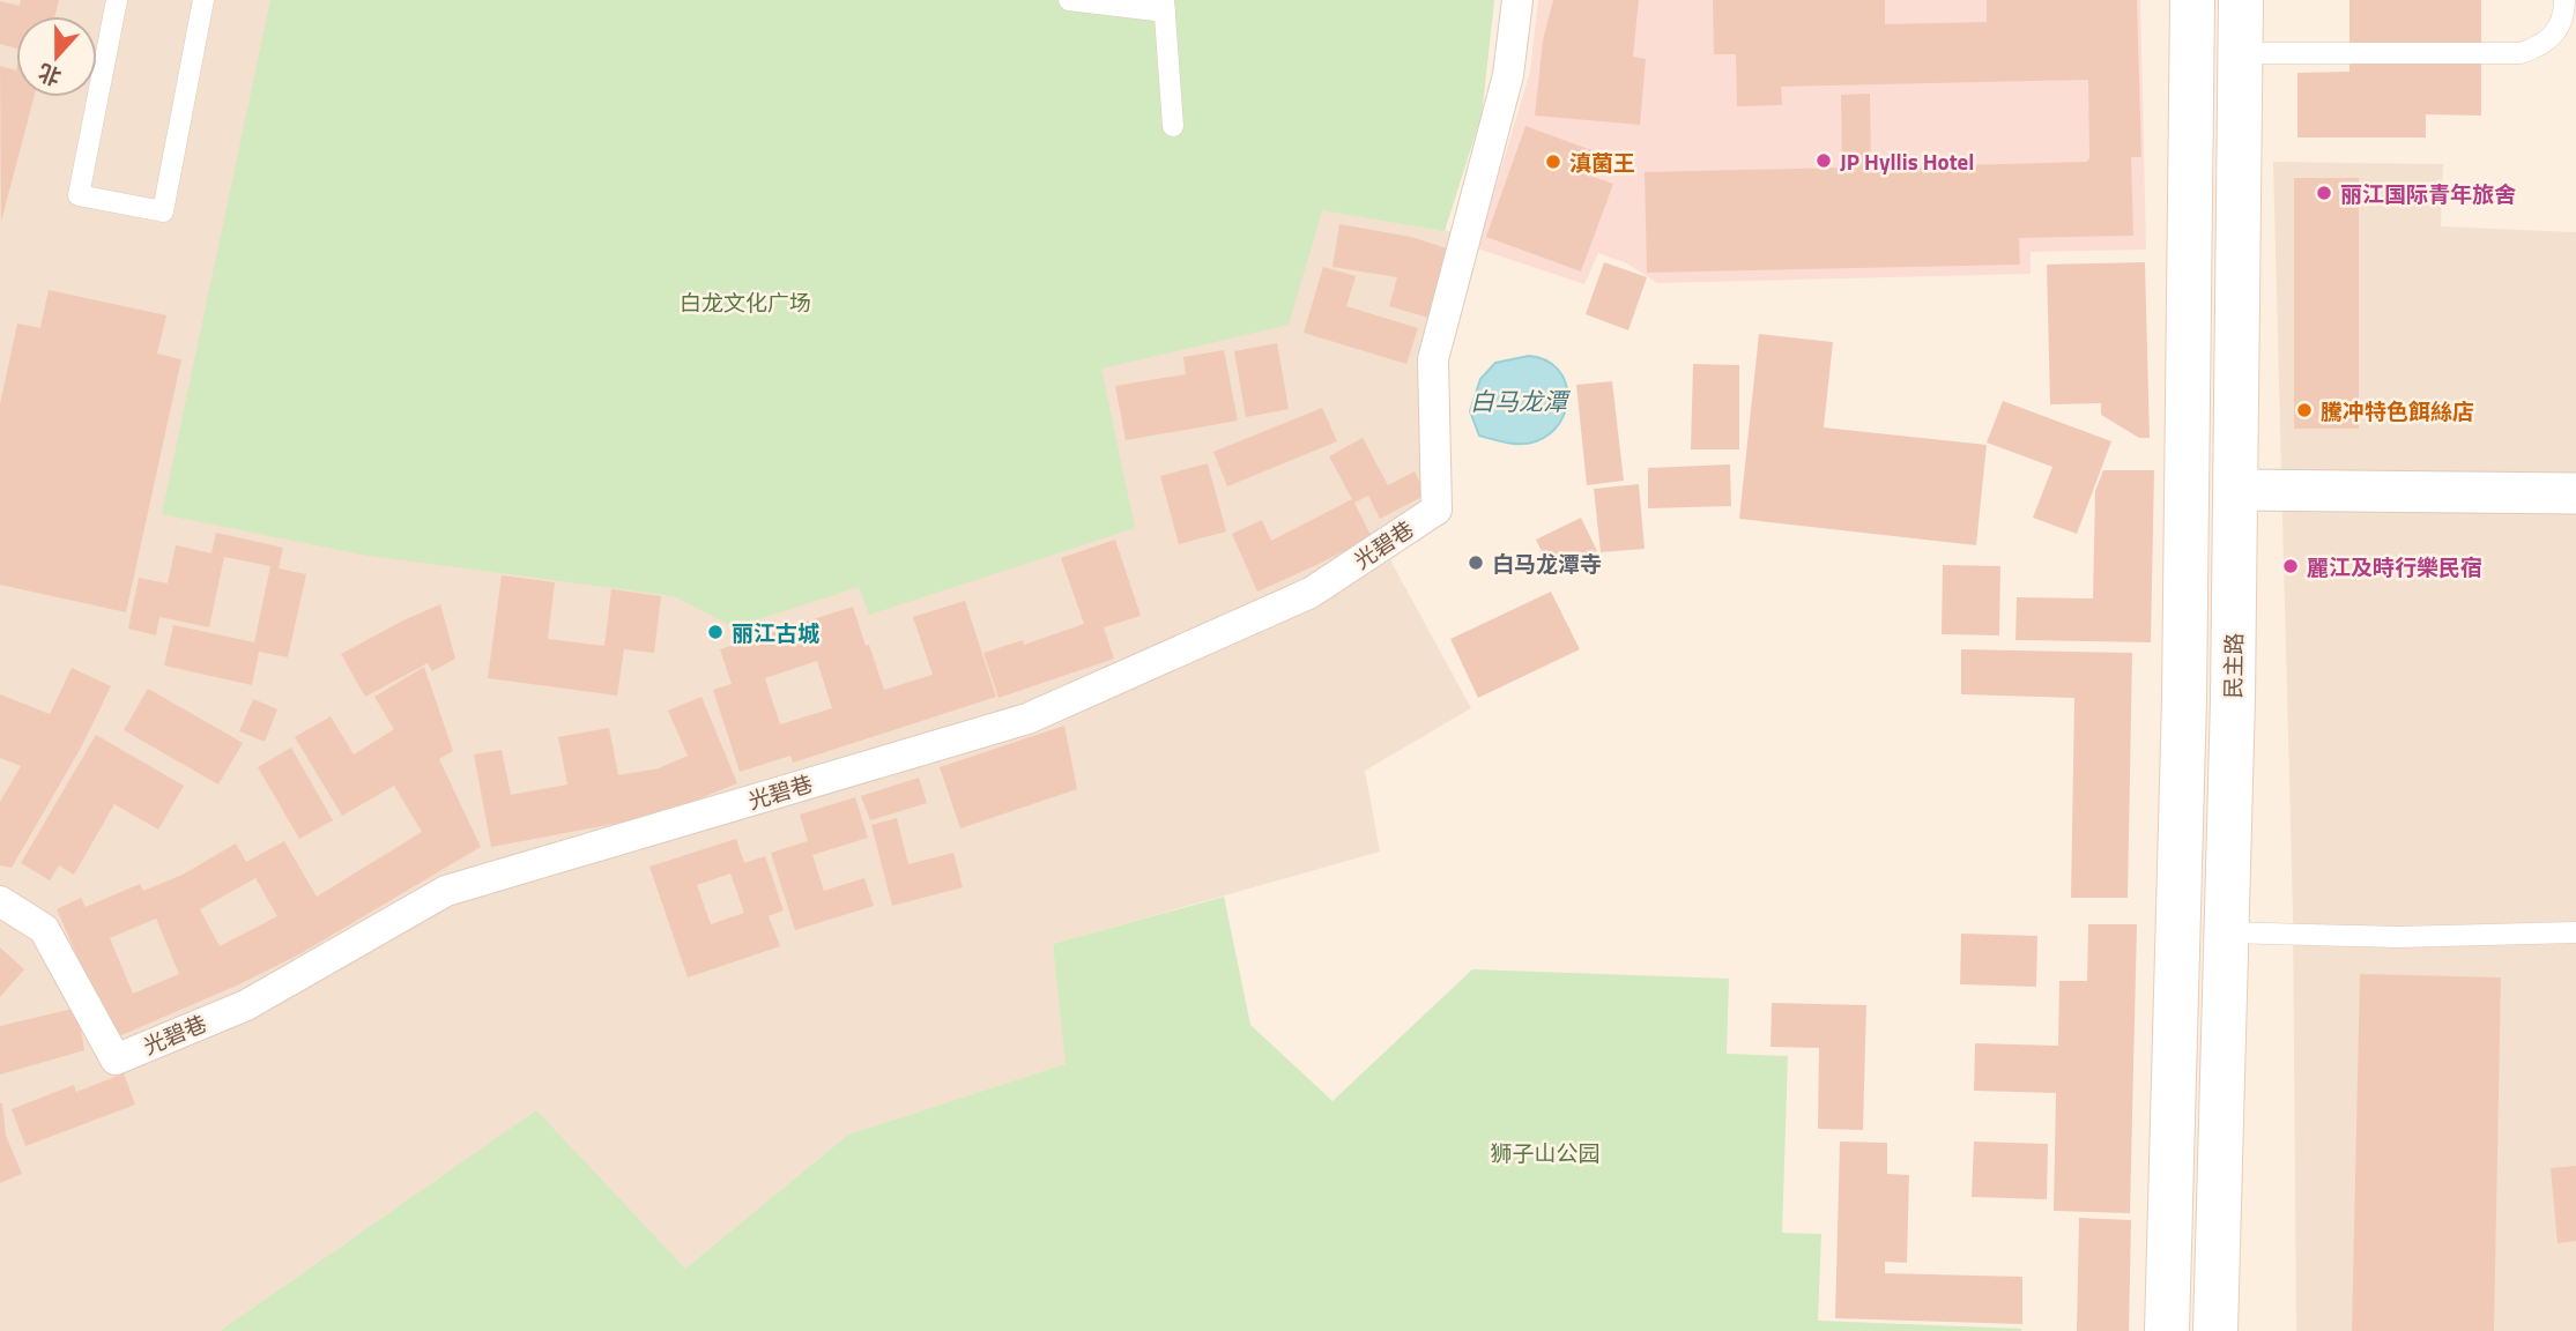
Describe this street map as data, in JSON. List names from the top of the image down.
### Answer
{
  "streets": {
    "main road": ["民主路"],
    "street": ["光碧巷"]
  },
  "water": ["白马龙潭"],
  "parks": ["白龙文化广场", "狮子山公园"],
  "places": [
    "JP Hyllis Hotel",
    "滇菌王",
    "丽江国际青年旅舍",
    "騰冲特色餌絲店",
    "白马龙潭寺",
    "麗江及時行樂民宿",
    "丽江古城"
  ],
  "north": "bottom"
}
